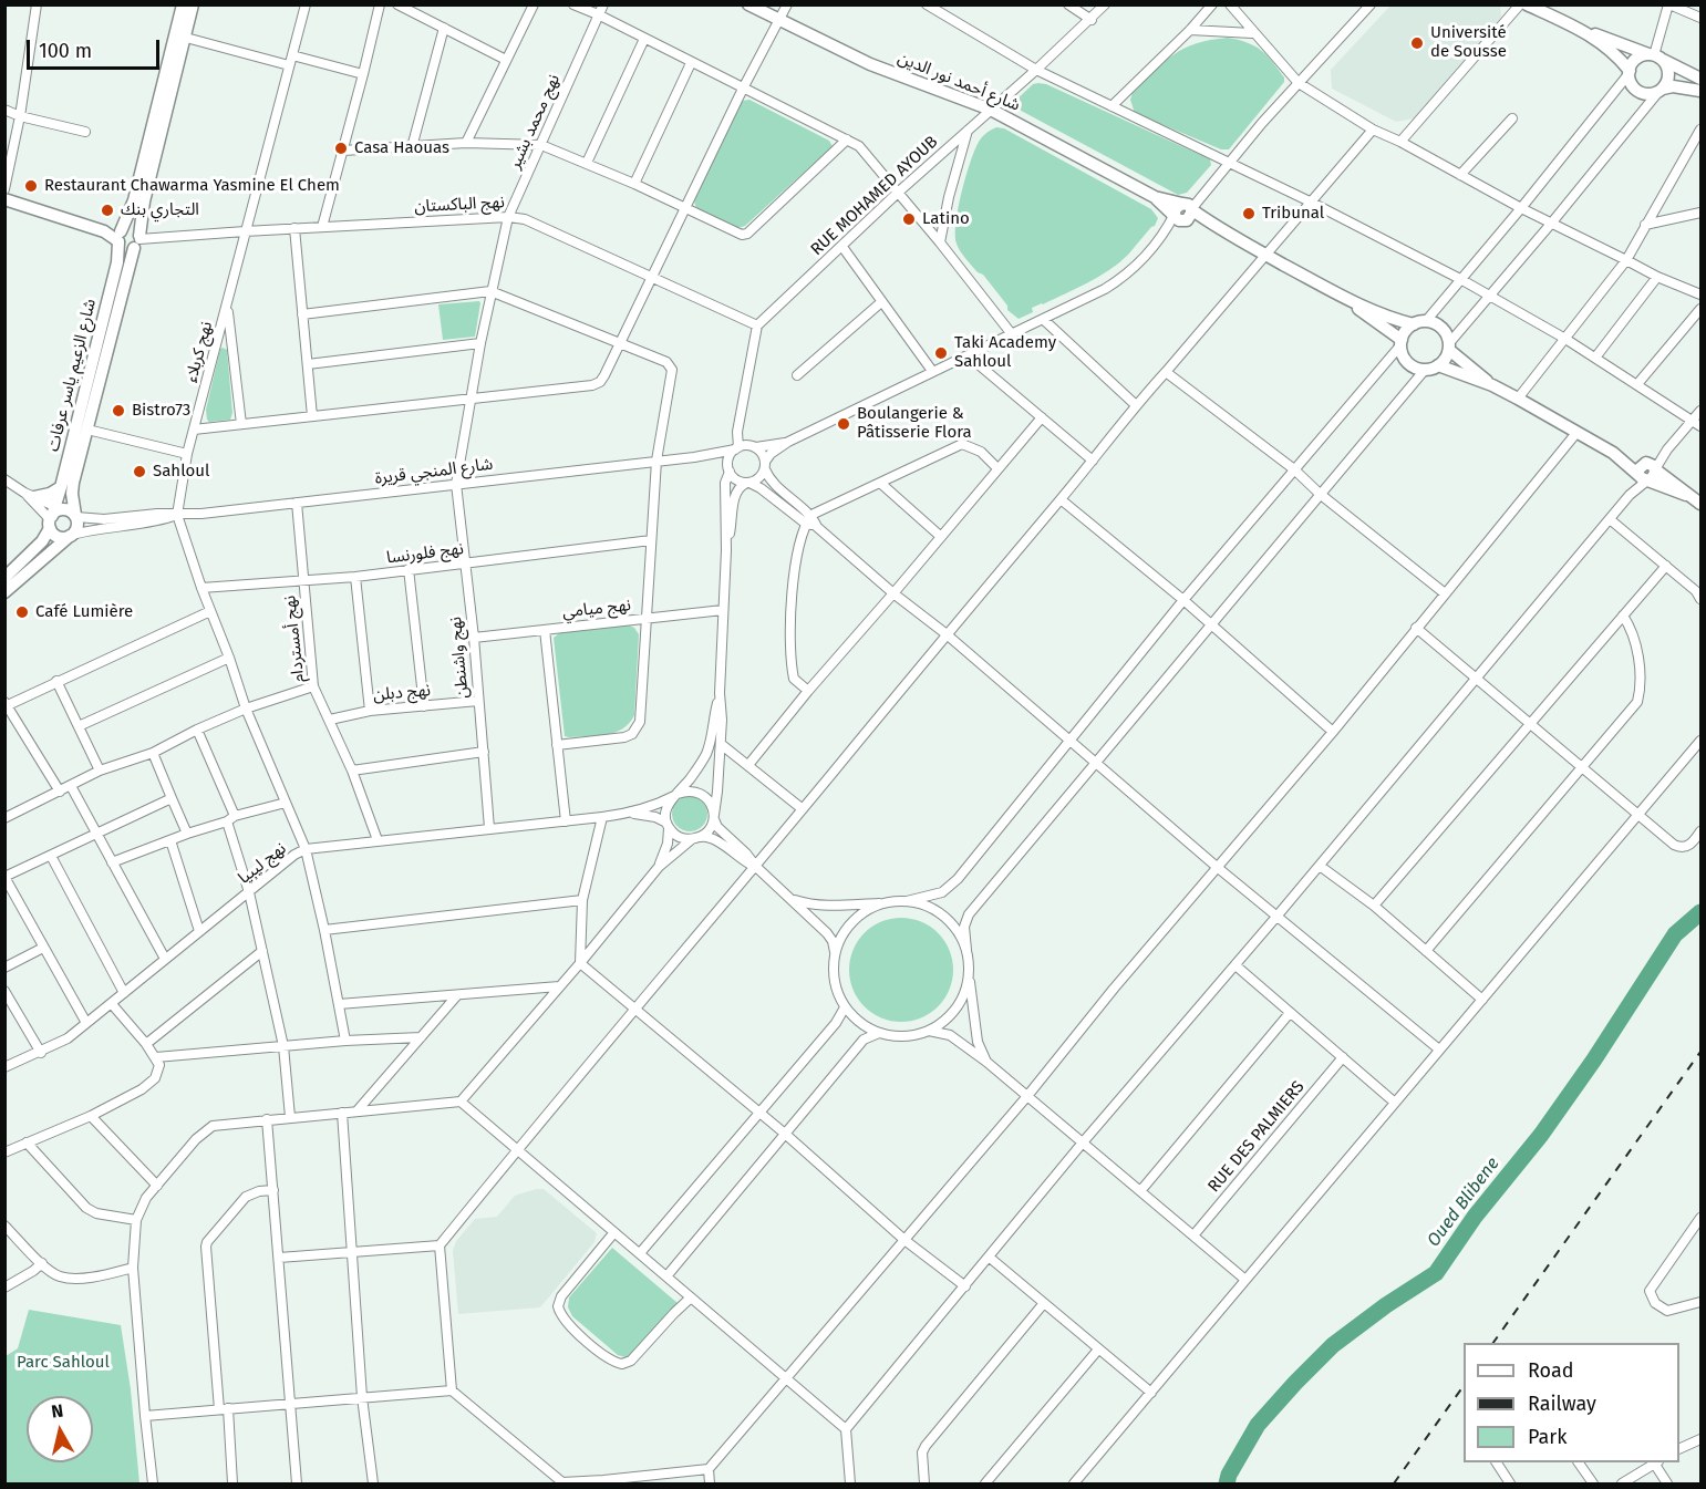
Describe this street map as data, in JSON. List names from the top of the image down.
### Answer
{
  "streets": {
    "main road": ["شارع أحمد نور الدين", "شارع الزعيم ياسر عرفات"],
    "street": [
      "نهج محمد بشير",
      "RUE MOHAMED AYOUB",
      "نهج الباكستان",
      "نهج كربلاء",
      "شارع المنجي قريرة",
      "نهج فلورنسا",
      "نهج ميامي",
      "نهج أمستردام",
      "نهج واشنطن",
      "نهج دبلن",
      "نهج ليبيا",
      "RUE DES PALMIERS"
    ]
  },
  "crossings": [
    ["شارع أحمد نور الدين", "RUE MOHAMED AYOUB"],
    ["نهج محمد بشير", "نهج الباكستان"],
    ["نهج محمد بشير", "نهج واشنطن"],
    ["RUE MOHAMED AYOUB", "نهج الباكستان"],
    ["نهج الباكستان", "نهج كربلاء"],
    ["نهج الباكستان", "شارع الزعيم ياسر عرفات"],
    ["نهج كربلاء", "شارع المنجي قريرة"],
    ["نهج كربلاء", "نهج فلورنسا"],
    ["نهج كربلاء", "نهج ليبيا"],
    ["شارع الزعيم ياسر عرفات", "شارع المنجي قريرة"],
    ["شارع المنجي قريرة", "نهج أمستردام"],
    ["شارع المنجي قريرة", "نهج واشنطن"],
    ["نهج فلورنسا", "نهج أمستردام"],
    ["نهج فلورنسا", "نهج واشنطن"],
    ["نهج ميامي", "نهج واشنطن"],
    ["نهج أمستردام", "نهج دبلن"],
    ["نهج أمستردام", "نهج ليبيا"],
    ["نهج واشنطن", "نهج دبلن"],
    ["نهج واشنطن", "نهج ليبيا"]
  ],
  "water": ["Oued Blibene"],
  "parks": ["Parc Sahloul"],
  "places": [
    "Université de Sousse",
    "Casa Haouas",
    "Restaurant Chawarma Yasmine El Chem",
    "التجاري بنك",
    "Tribunal",
    "Latino",
    "Taki Academy Sahloul",
    "Bistro73",
    "Boulangerie & Pâtisserie Flora",
    "Sahloul",
    "Café Lumière"
  ],
  "legend": ["Road", "Railway", "Park"],
  "scale_bar": "100 m",
  "north": "top"
}
